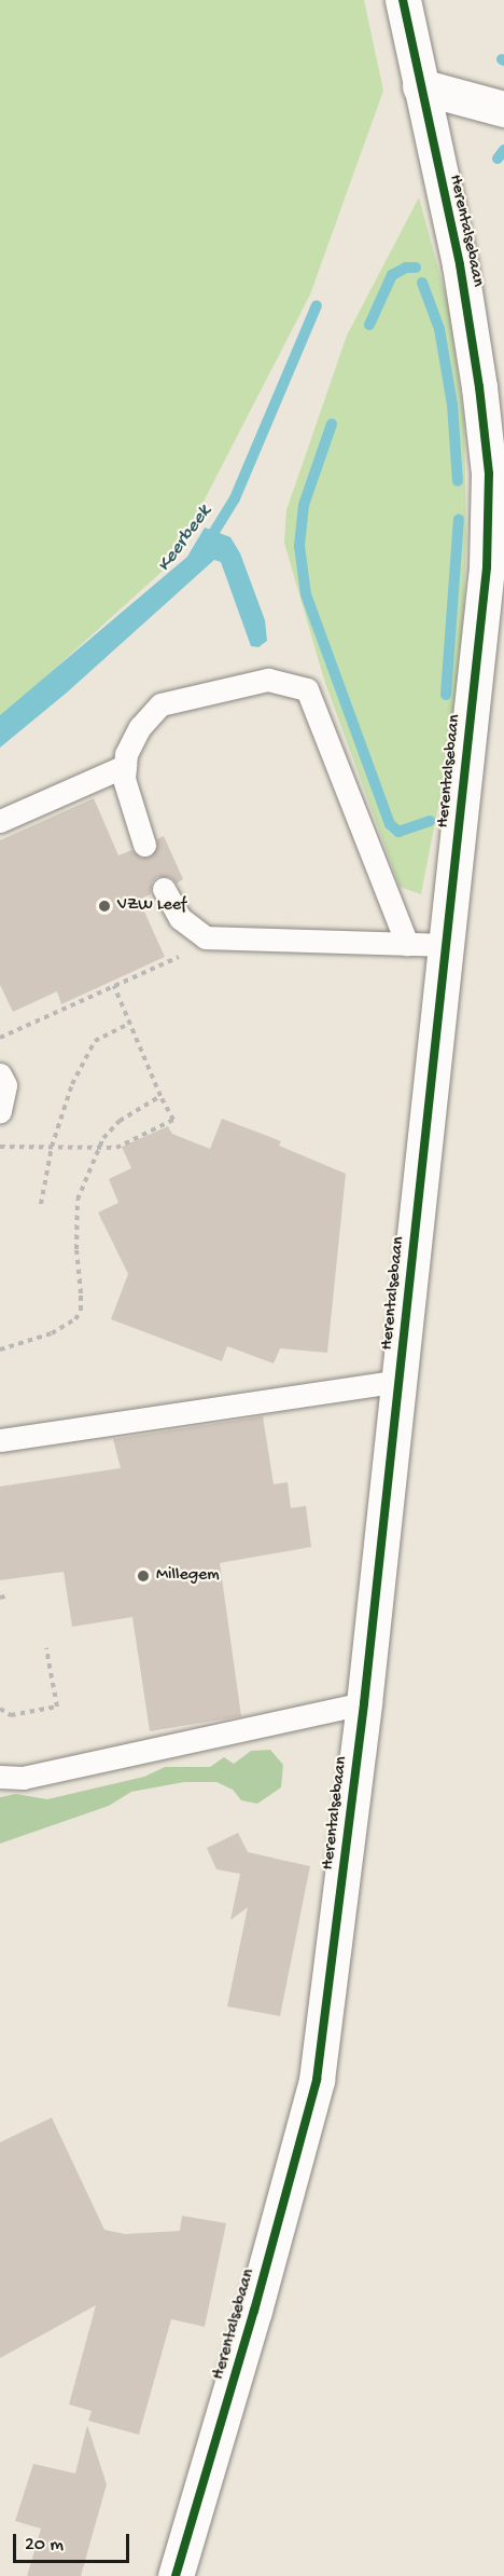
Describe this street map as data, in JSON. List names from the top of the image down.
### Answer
{
  "streets": {
    "street": ["Herentalsebaan"]
  },
  "water": ["Keerbeek"],
  "places": ["VZW Leef", "Millegem"],
  "scale_bar": "20 m"
}
